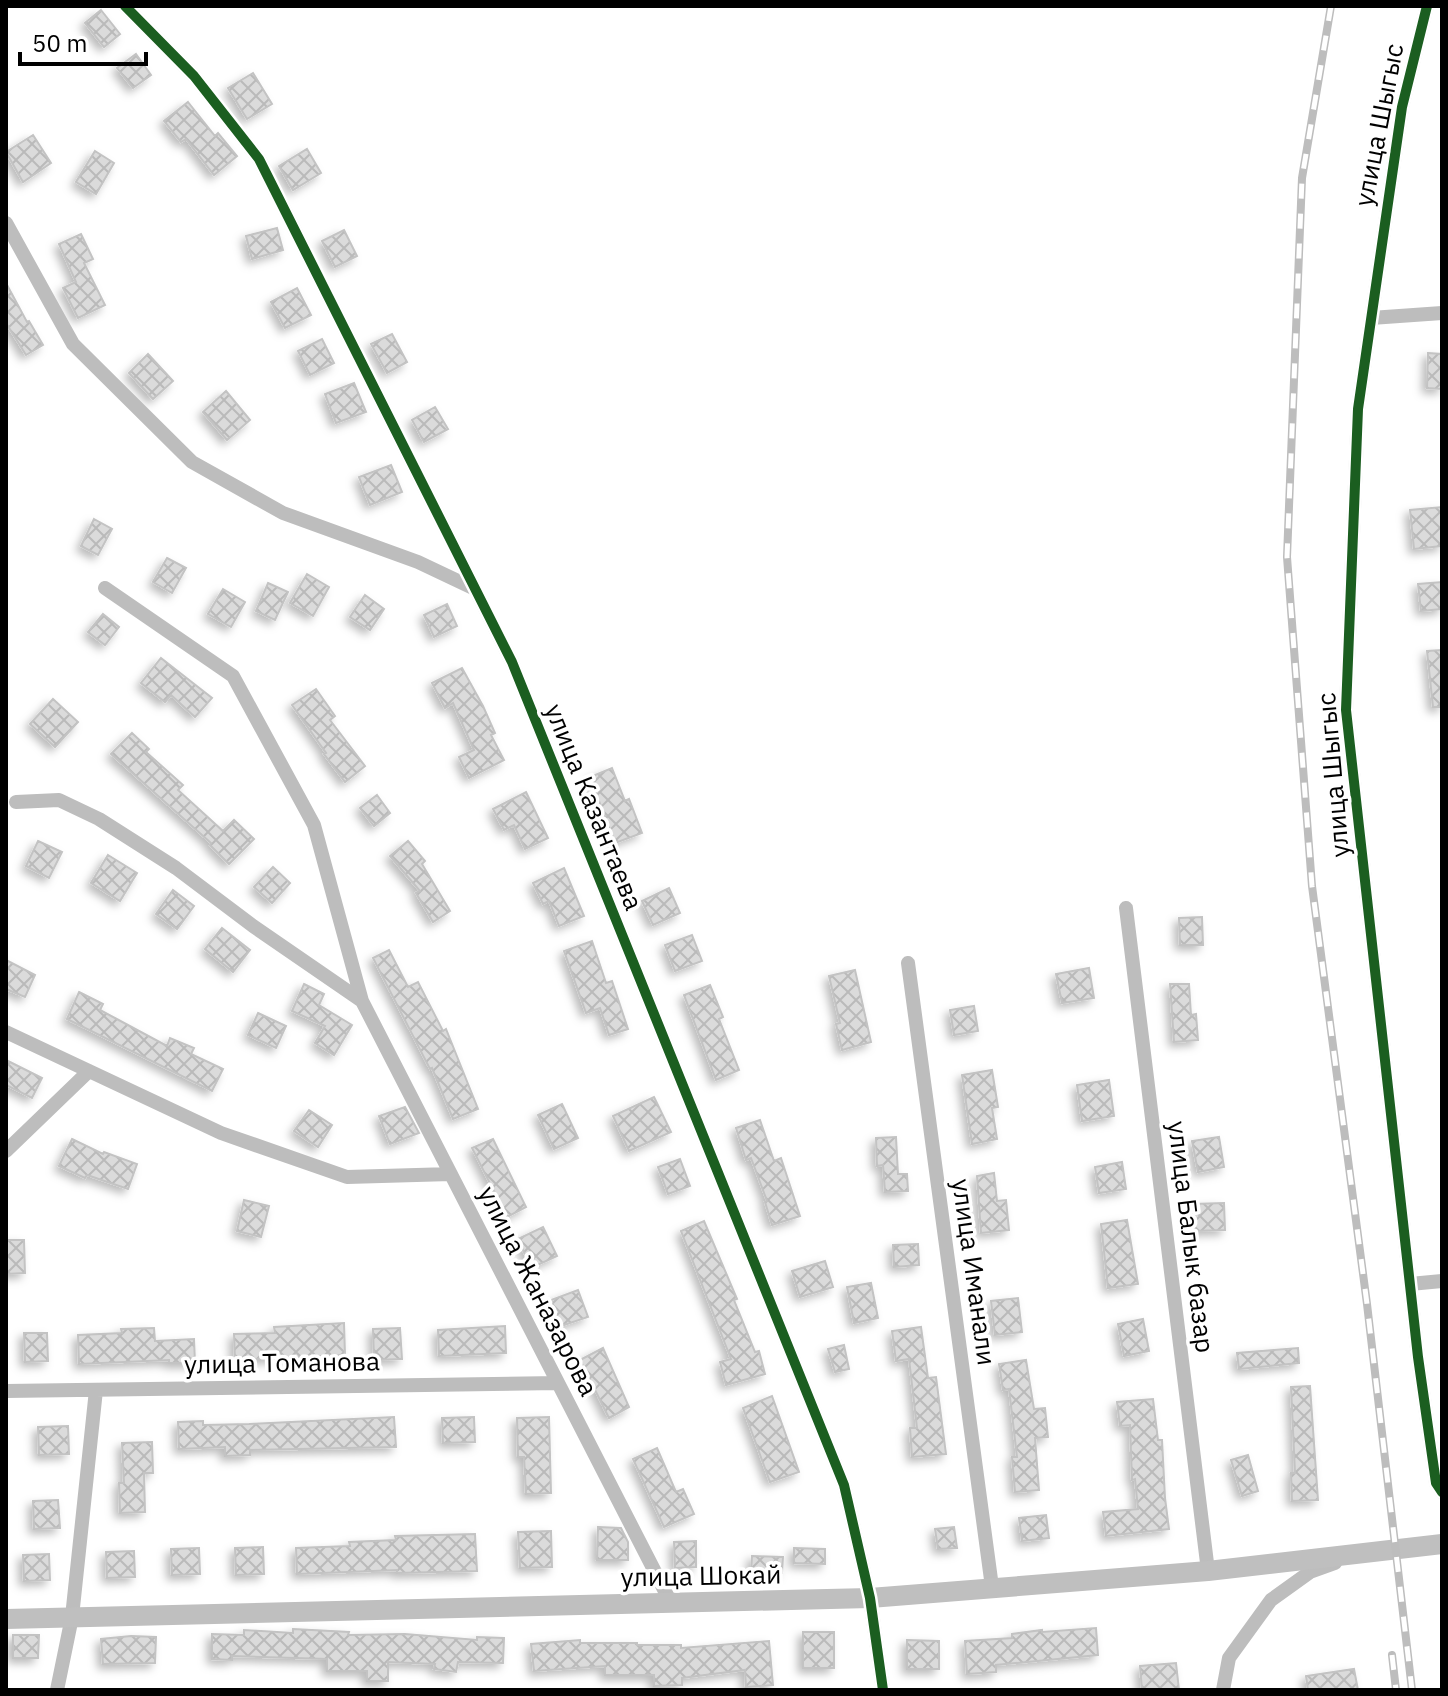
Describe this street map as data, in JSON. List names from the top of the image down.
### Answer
{
  "streets": {
    "street": [
      "улица Шыгыс",
      "улица Казантаева",
      "улица Балык базар",
      "улица Иманали",
      "улица Жаназарова",
      "улица Томанова",
      "улица Шокай"
    ]
  },
  "crossings": [
    ["улица Казантаева", "улица Шокай"],
    ["улица Балык базар", "улица Шокай"],
    ["улица Иманали", "улица Шокай"],
    ["улица Жаназарова", "улица Томанова"],
    ["улица Жаназарова", "улица Шокай"]
  ],
  "scale_bar": "50 m"
}
